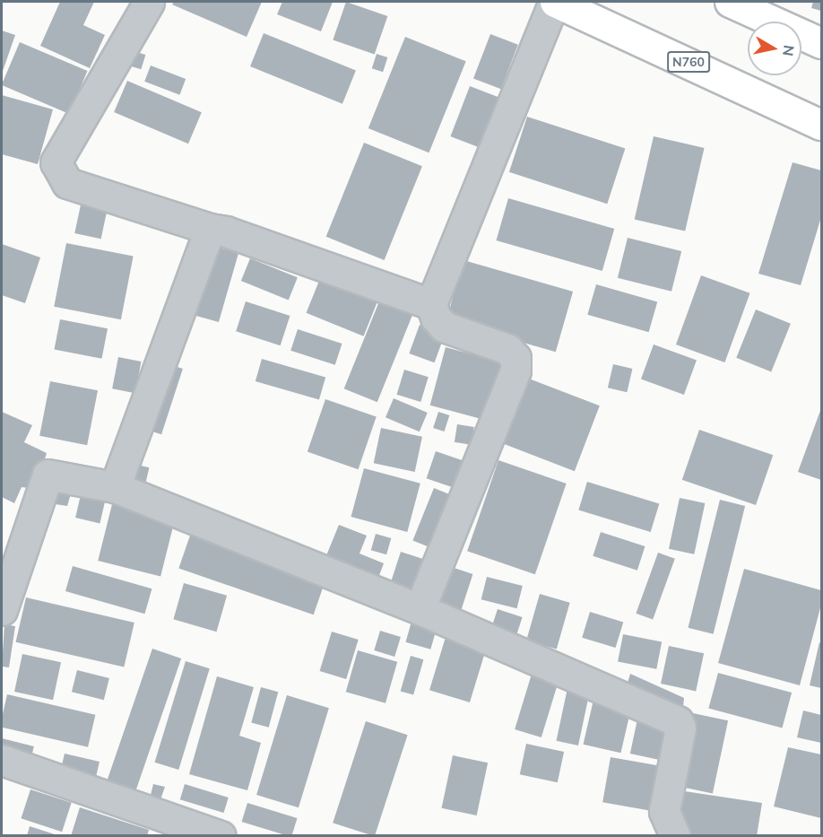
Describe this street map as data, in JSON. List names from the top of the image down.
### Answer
{
  "streets": {
    "highway": ["N760"]
  },
  "north": "right"
}
